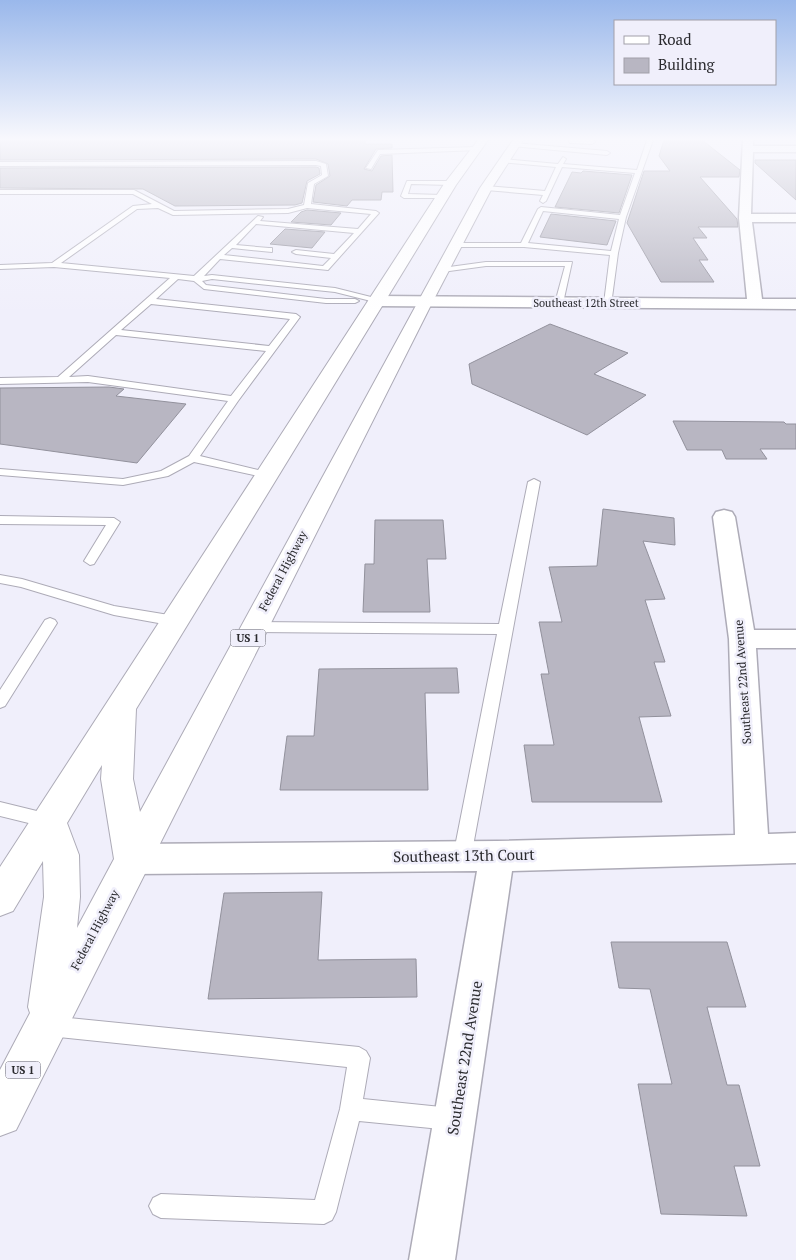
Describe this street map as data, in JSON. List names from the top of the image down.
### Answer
{
  "streets": {
    "main road": ["Federal Highway", "US 1"],
    "street": ["Southeast 12th Street", "Southeast 22nd Avenue", "Southeast 13th Court"]
  },
  "crossings": [
    ["Southeast 12th Street", "Federal Highway"],
    ["Federal Highway", "Southeast 13th Court"],
    ["Southeast 22nd Avenue", "Southeast 13th Court"]
  ],
  "legend": ["Road", "Building"]
}
